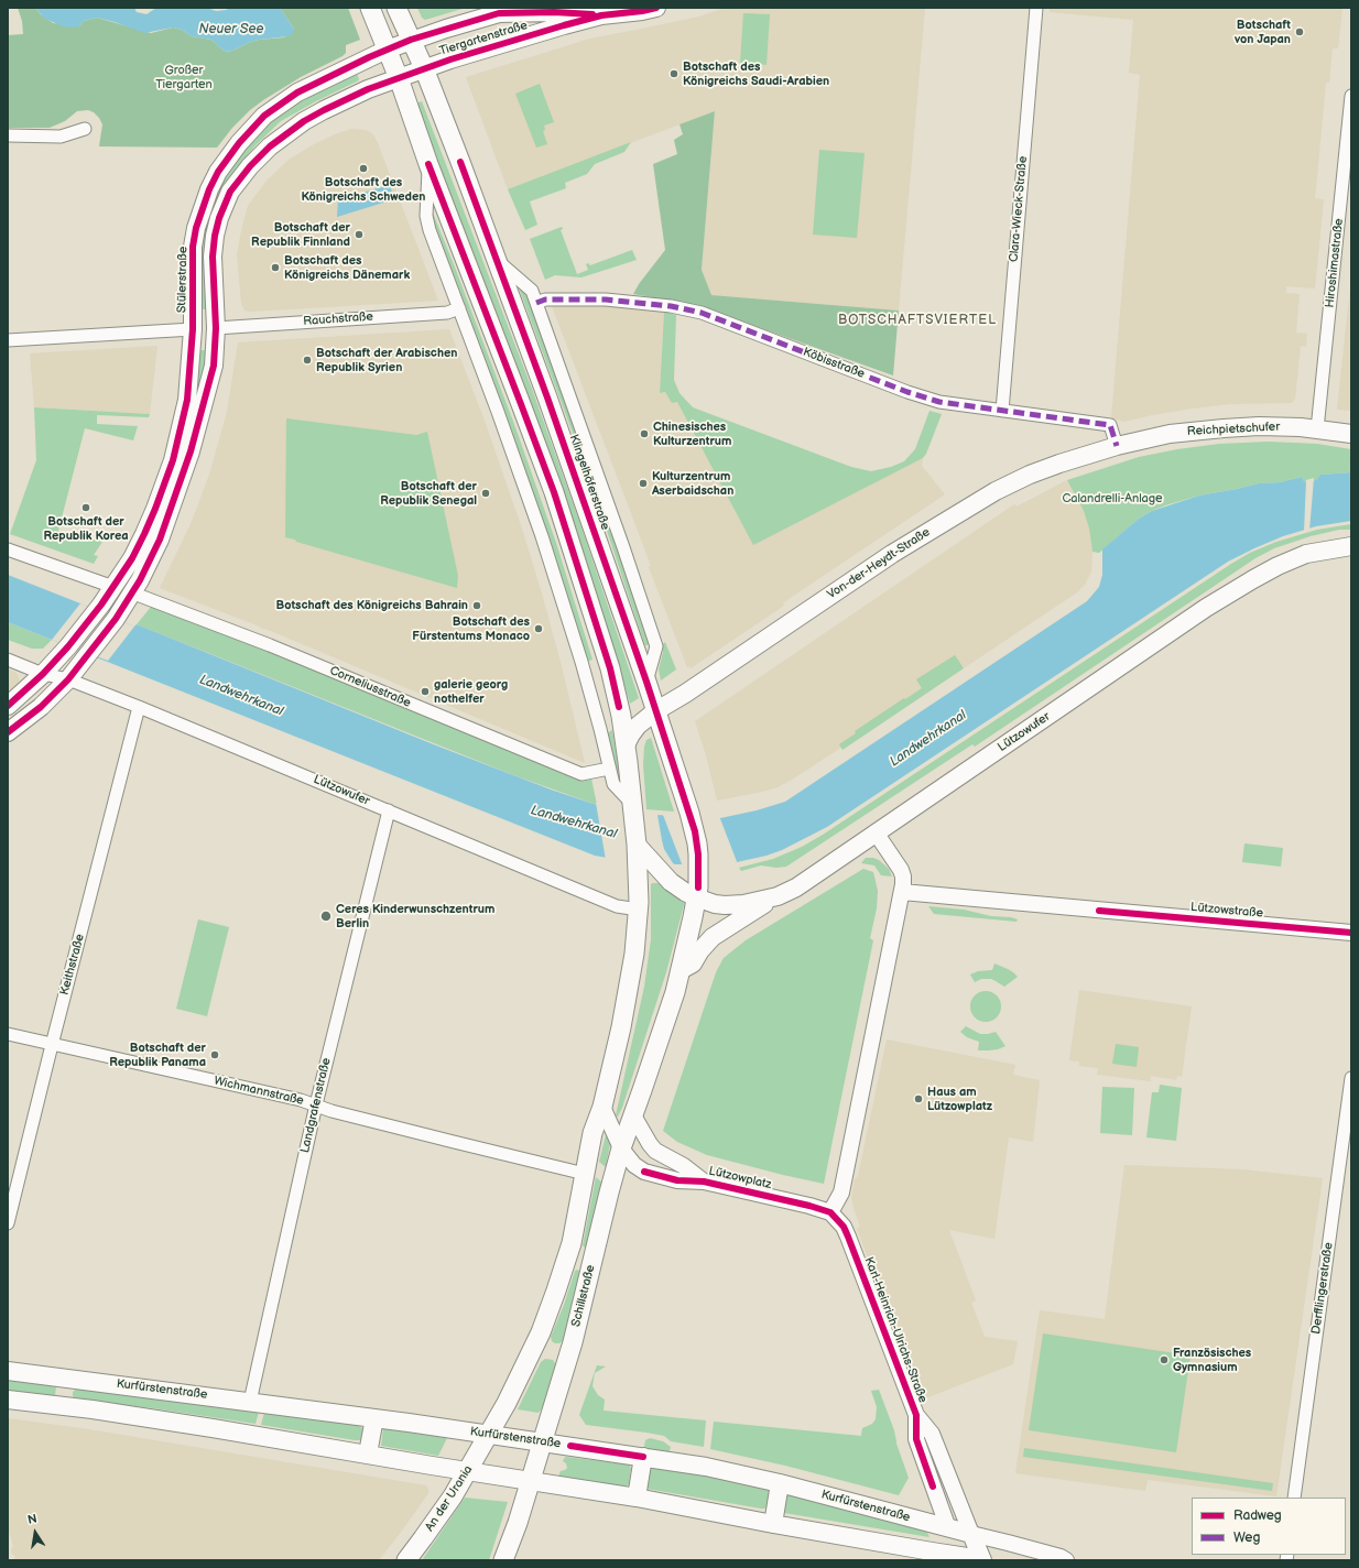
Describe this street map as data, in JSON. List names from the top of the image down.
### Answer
{
  "streets": {
    "main road": [
      "Tiergartenstraße",
      "Stülerstraße",
      "Reichpietschufer",
      "Klingelhöferstraße",
      "Von-der-Heydt-Straße",
      "Lützowufer",
      "Schillstraße",
      "Karl-Heinrich-Ulrichs-Straße",
      "Kurfürstenstraße",
      "An der Urania"
    ],
    "street": [
      "Clara-Wieck-Straße",
      "Hiroshimastraße",
      "Rauchstraße",
      "Köbisstraße",
      "Corneliusstraße",
      "Lützowstraße",
      "Keithstraße",
      "Wichmannstraße",
      "Landgrafenstraße",
      "Lützowplatz",
      "Derfflingerstraße"
    ]
  },
  "crossings": [
    ["Tiergartenstraße", "Stülerstraße"],
    ["Tiergartenstraße", "Klingelhöferstraße"],
    ["Clara-Wieck-Straße", "Köbisstraße"],
    ["Hiroshimastraße", "Reichpietschufer"],
    ["Stülerstraße", "Rauchstraße"],
    ["Stülerstraße", "Klingelhöferstraße"],
    ["Stülerstraße", "Lützowufer"],
    ["Köbisstraße", "Reichpietschufer"],
    ["Köbisstraße", "Klingelhöferstraße"],
    ["Köbisstraße", "Von-der-Heydt-Straße"],
    ["Reichpietschufer", "Von-der-Heydt-Straße"],
    ["Klingelhöferstraße", "Von-der-Heydt-Straße"],
    ["Klingelhöferstraße", "Lützowufer"],
    ["Lützowufer", "Keithstraße"],
    ["Lützowufer", "Landgrafenstraße"],
    ["Keithstraße", "Wichmannstraße"],
    ["Wichmannstraße", "Landgrafenstraße"],
    ["Wichmannstraße", "Schillstraße"],
    ["Landgrafenstraße", "Kurfürstenstraße"],
    ["Lützowplatz", "Schillstraße"],
    ["Lützowplatz", "Karl-Heinrich-Ulrichs-Straße"],
    ["Schillstraße", "Kurfürstenstraße"],
    ["Schillstraße", "An der Urania"],
    ["Karl-Heinrich-Ulrichs-Straße", "Kurfürstenstraße"],
    ["Kurfürstenstraße", "An der Urania"]
  ],
  "districts": ["BOTSCHAFTSVIERTEL"],
  "water": ["Neuer See", "Landwehrkanal"],
  "parks": ["Großer Tiergarten", "Calandrelli-Anlage"],
  "places": [
    "Botschaft von Japan",
    "Botschaft des Königreichs Saudi-Arabien",
    "Botschaft des Königreichs Schweden",
    "Botschaft der Republik Finnland",
    "Botschaft des Königreichs Dänemark",
    "Botschaft der Arabischen Republik Syrien",
    "Chinesisches Kulturzentrum",
    "Kulturzentrum Aserbaidschan",
    "Botschaft der Republik Senegal",
    "Botschaft der Republik Korea",
    "Botschaft des Königreichs Bahrain",
    "Botschaft des Fürstentums Monaco",
    "galerie georg nothelfer",
    "Ceres Kinderwunschzentrum Berlin",
    "Botschaft der Republik Panama",
    "Haus am Lützowplatz",
    "Französisches Gymnasium"
  ],
  "legend": ["Radweg", "Weg"],
  "north": "top"
}
